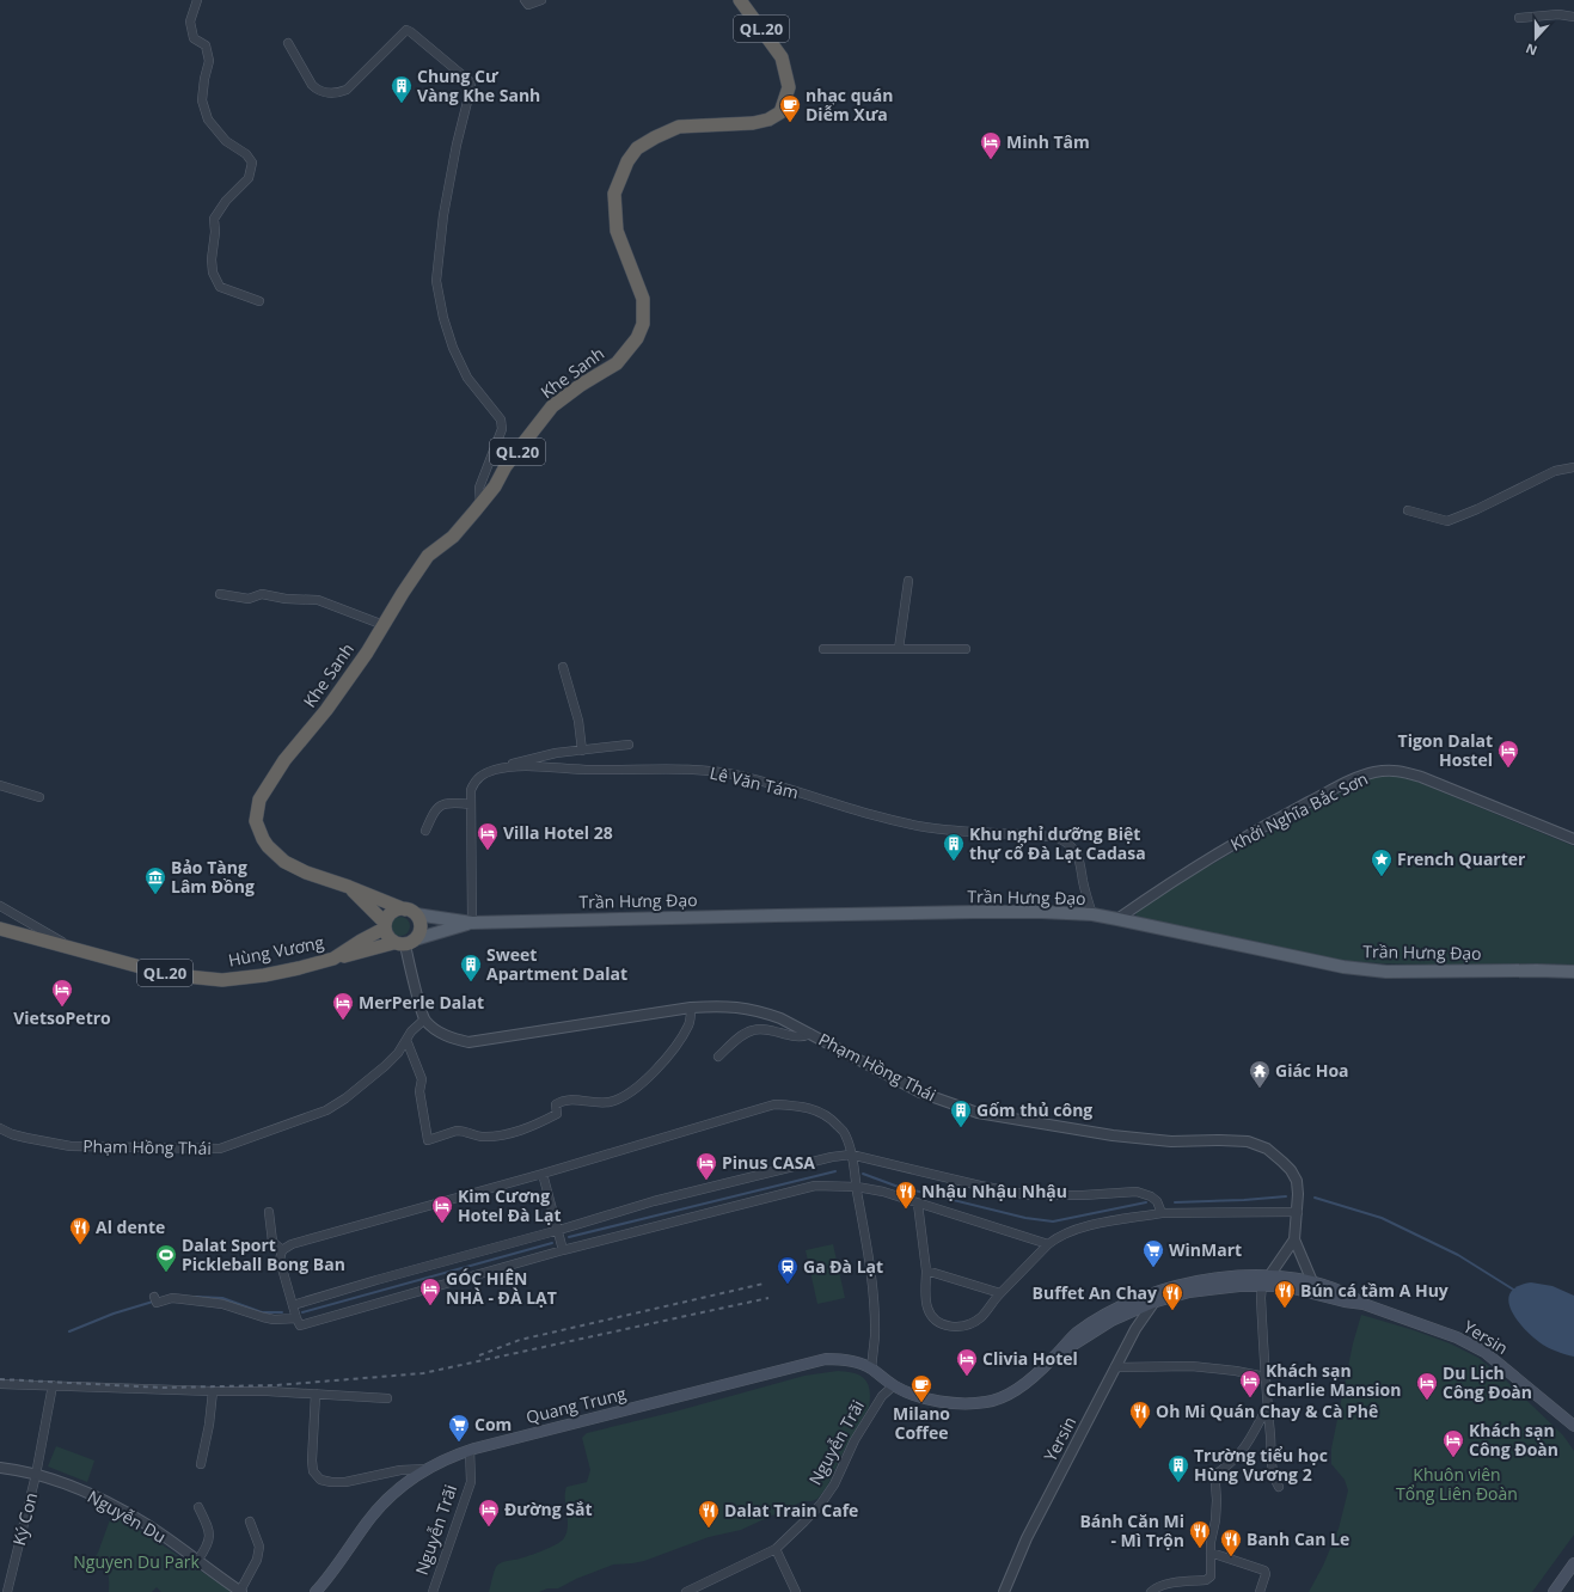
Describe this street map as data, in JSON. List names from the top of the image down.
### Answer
{
  "streets": {
    "highway": ["QL.20", "Khe Sanh", "Hùng Vương"],
    "main road": ["Trần Hưng Đạo", "Yersin", "Quang Trung"],
    "street": [
      "Lê Văn Tám",
      "Khởi Nghĩa Bắc Sơn",
      "Phạm Hồng Thái",
      "Nguyễn Trãi",
      "Nguyễn Du",
      "Ký Con"
    ]
  },
  "crossings": [
    ["QL.20", "Khe Sanh"],
    ["QL.20", "Trần Hưng Đạo"],
    ["QL.20", "Hùng Vương"],
    ["Khe Sanh", "Trần Hưng Đạo"],
    ["Khe Sanh", "Hùng Vương"],
    ["Lê Văn Tám", "Trần Hưng Đạo"],
    ["Khởi Nghĩa Bắc Sơn", "Trần Hưng Đạo"],
    ["Trần Hưng Đạo", "Hùng Vương"],
    ["Phạm Hồng Thái", "Yersin"],
    ["Quang Trung", "Nguyễn Trãi"],
    ["Nguyễn Du", "Ký Con"]
  ],
  "parks": ["Khuôn viên Tổng Liên Đoàn", "Nguyen Du Park"],
  "places": {
    "building": [
      "Chung Cư Vàng Khe Sanh",
      "Khu nghỉ dưỡng Biệt thự cổ Đà Lạt Cadasa",
      "Sweet Apartment Dalat",
      "Gốm thủ công",
      "Trường tiểu học Hùng Vương 2"
    ],
    "cafe": ["nhạc quán Diễm Xưa", "Milano Coffee"],
    "hotel": [
      "Minh Tâm",
      "Tigon Dalat Hostel",
      "Villa Hotel 28",
      "VietsoPetro",
      "MerPerle Dalat",
      "Pinus CASA",
      "Kim Cương Hotel Đà Lạt",
      "GÓC HIÊN NHÀ - ĐÀ LẠT",
      "Clivia Hotel",
      "Khách sạn Charlie Mansion",
      "Du Lịch Công Đoàn",
      "Khách sạn Công Đoàn",
      "Đường Sắt"
    ],
    "place": ["French Quarter"],
    "museum": ["Bảo Tàng Lâm Đồng"],
    "temple": ["Giác Hoa"],
    "restaurant": [
      "Nhậu Nhậu Nhậu",
      "Al dente",
      "Bún cá tầm A Huy",
      "Buffet An Chay",
      "Oh Mi Quán Chay & Cà Phê",
      "Dalat Train Cafe",
      "Bánh Căn Mi - Mì Trộn",
      "Banh Can Le"
    ],
    "supermarket": ["WinMart", "Com"],
    "sports": ["Dalat Sport Pickleball Bong Ban"],
    "station": ["Ga Đà Lạt"]
  },
  "north": "bottom"
}
